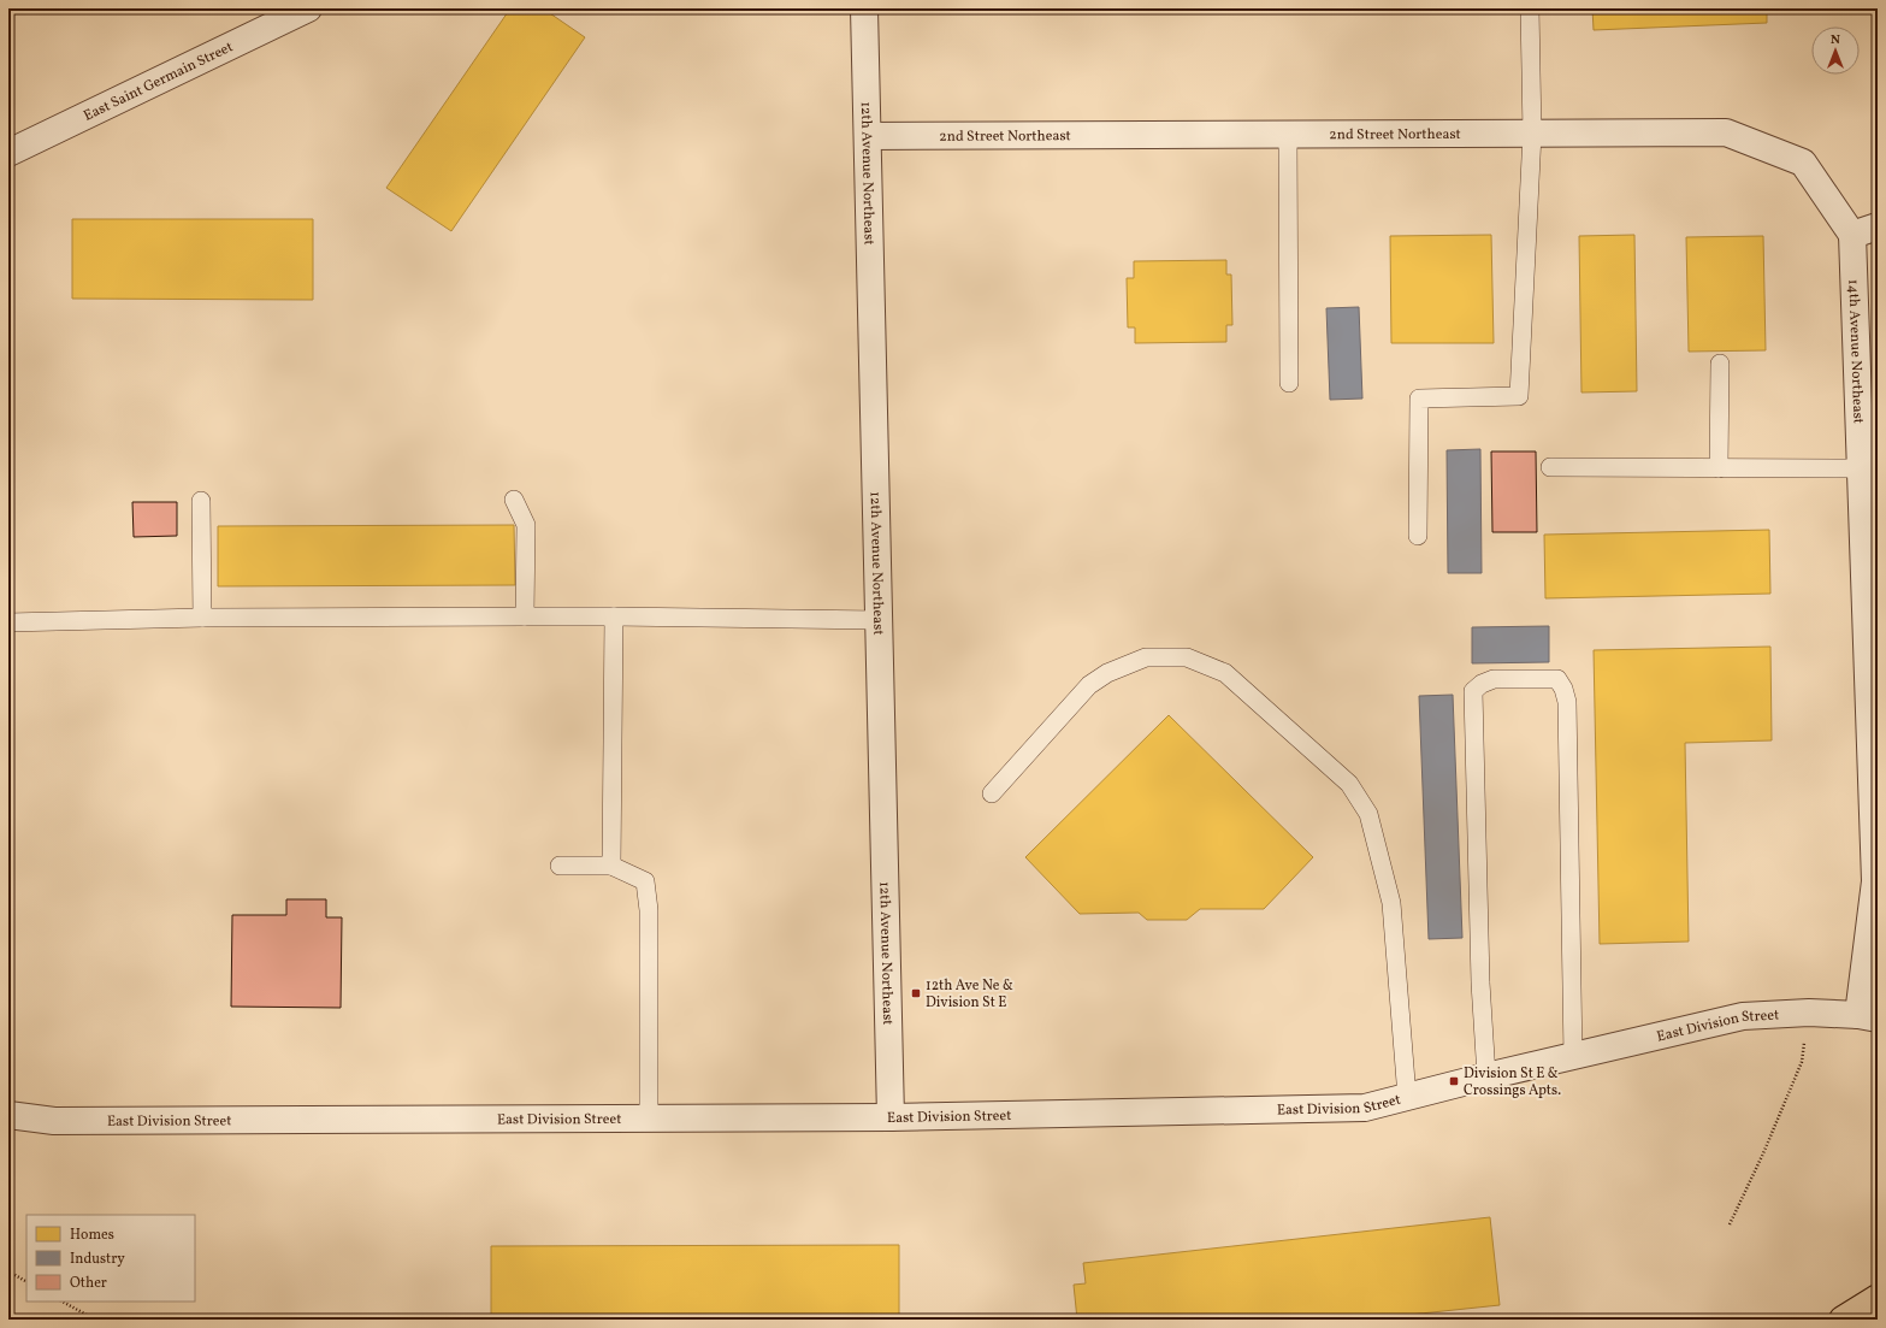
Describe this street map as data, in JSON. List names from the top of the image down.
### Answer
{
  "streets": {
    "street": [
      "East Saint Germain Street",
      "2nd Street Northeast",
      "12th Avenue Northeast",
      "14th Avenue Northeast",
      "East Division Street"
    ]
  },
  "crossings": [
    ["2nd Street Northeast", "12th Avenue Northeast"],
    ["2nd Street Northeast", "14th Avenue Northeast"],
    ["12th Avenue Northeast", "East Division Street"],
    ["14th Avenue Northeast", "East Division Street"]
  ],
  "places": {
    "transit": ["12th Ave Ne & Division St E", "Division St E & Crossings Apts."]
  },
  "legend": ["Homes", "Industry", "Other"],
  "north": "top"
}
